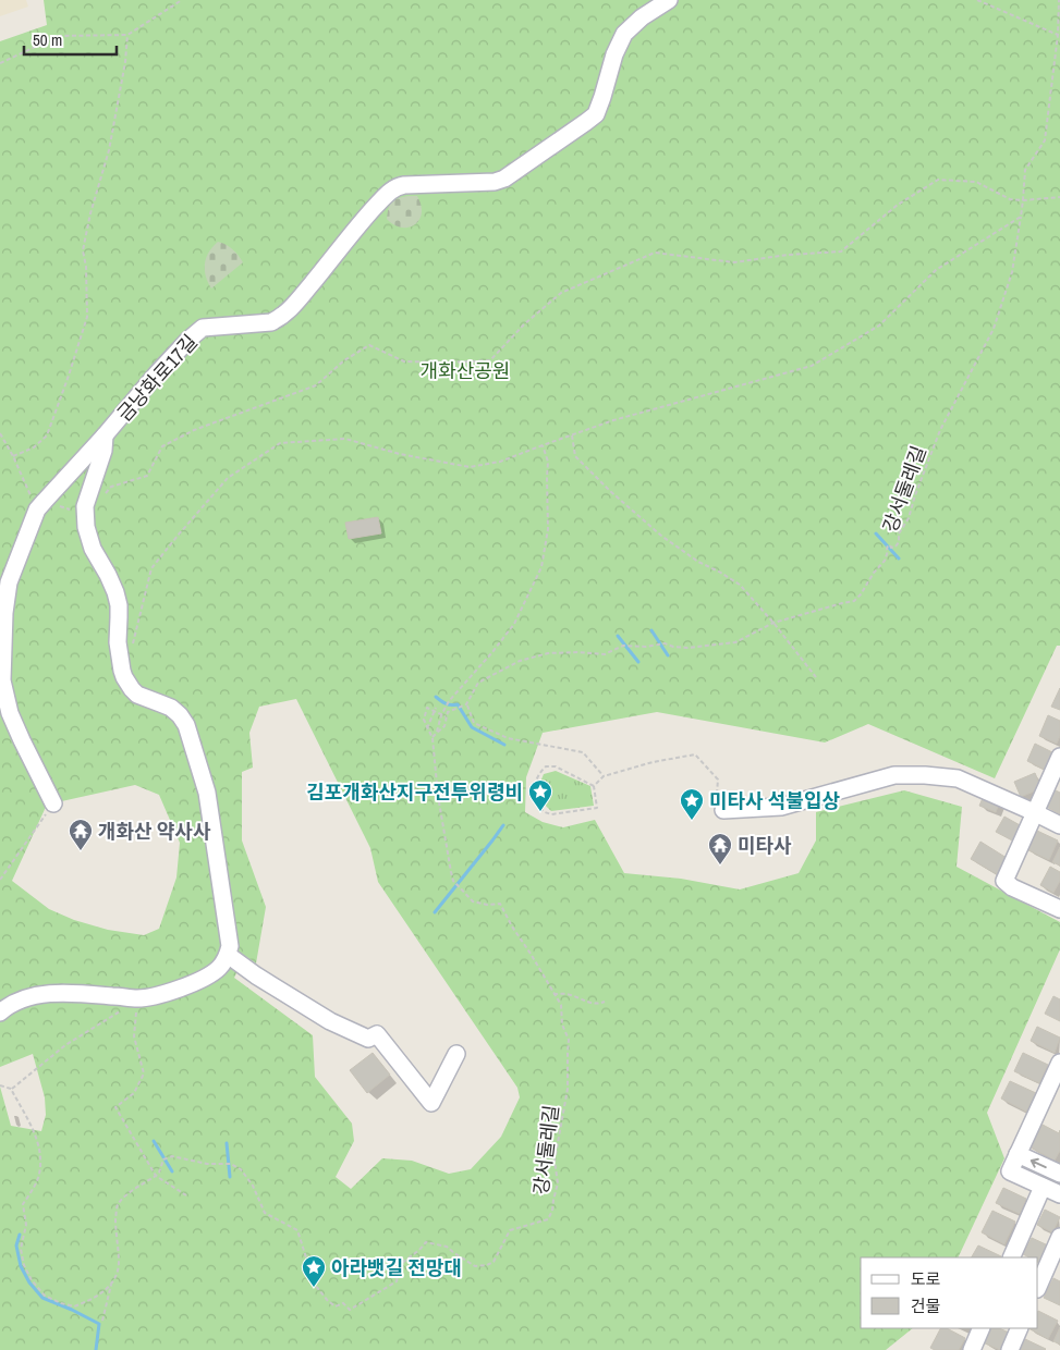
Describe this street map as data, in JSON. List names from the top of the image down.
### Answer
{
  "streets": {
    "street": ["금낭화로17길"],
    "path": ["강서둘레길"]
  },
  "parks": ["개화산공원"],
  "places": {
    "place": ["김포개화산지구전투위령비", "미타사 석불입상", "아라뱃길 전망대"],
    "temple": ["개화산 약사사", "미타사"]
  },
  "legend": ["도로", "건물"],
  "scale_bar": "50 m"
}
